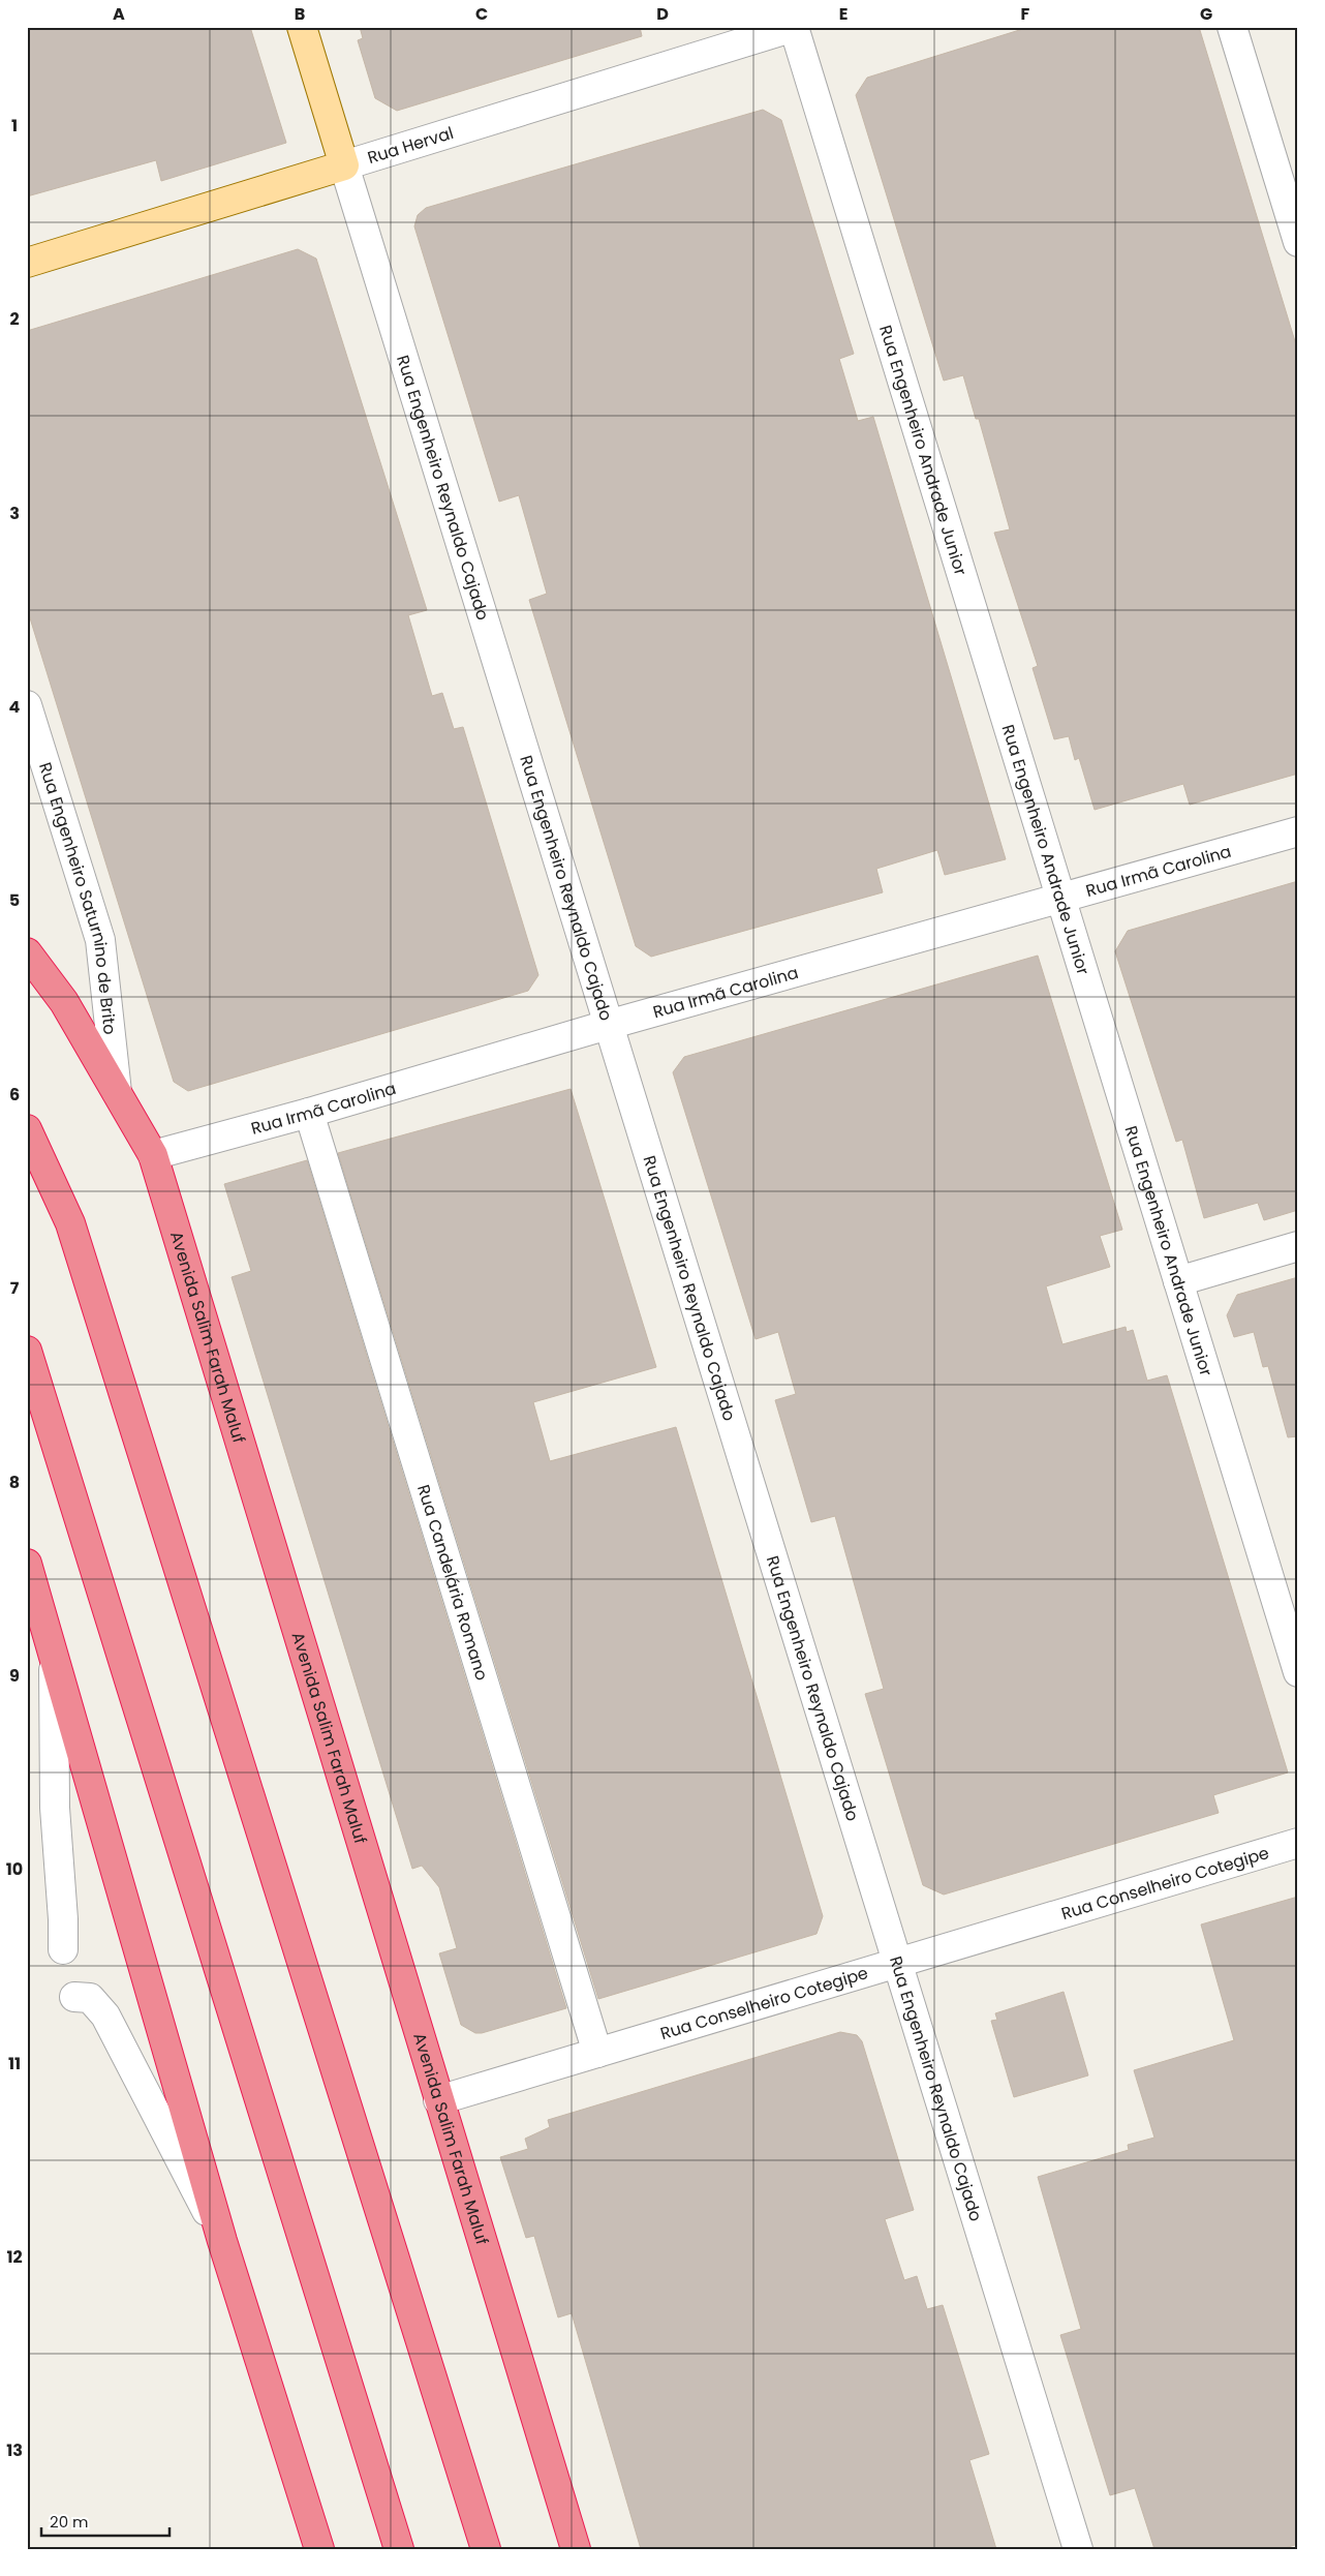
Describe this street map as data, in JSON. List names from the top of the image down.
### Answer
{
  "streets": {
    "highway": ["Avenida Salim Farah Maluf"],
    "main road": ["Rua Herval", "Rua Engenheiro Reynaldo Cajado"],
    "street": [
      "Rua Engenheiro Andrade Junior",
      "Rua Irmã Carolina",
      "Rua Engenheiro Saturnino de Brito",
      "Rua Candelária Romano",
      "Rua Conselheiro Cotegipe"
    ]
  },
  "crossings": [
    ["Rua Herval", "Rua Engenheiro Andrade Junior"],
    ["Rua Herval", "Rua Engenheiro Reynaldo Cajado"],
    ["Rua Engenheiro Andrade Junior", "Rua Irmã Carolina"],
    ["Rua Engenheiro Reynaldo Cajado", "Rua Irmã Carolina"],
    ["Rua Engenheiro Reynaldo Cajado", "Rua Conselheiro Cotegipe"],
    ["Rua Irmã Carolina", "Avenida Salim Farah Maluf"],
    ["Rua Irmã Carolina", "Rua Candelária Romano"],
    ["Rua Engenheiro Saturnino de Brito", "Avenida Salim Farah Maluf"],
    ["Avenida Salim Farah Maluf", "Rua Conselheiro Cotegipe"],
    ["Rua Candelária Romano", "Rua Conselheiro Cotegipe"]
  ],
  "scale_bar": "20 m",
  "grid": {
    "columns": [
      "A",
      "B",
      "C",
      "D",
      "E",
      "F",
      "G"
    ],
    "rows": [
      "1",
      "2",
      "3",
      "4",
      "5",
      "6",
      "7",
      "8",
      "9",
      "10",
      "11",
      "12",
      "13"
    ]
  }
}
